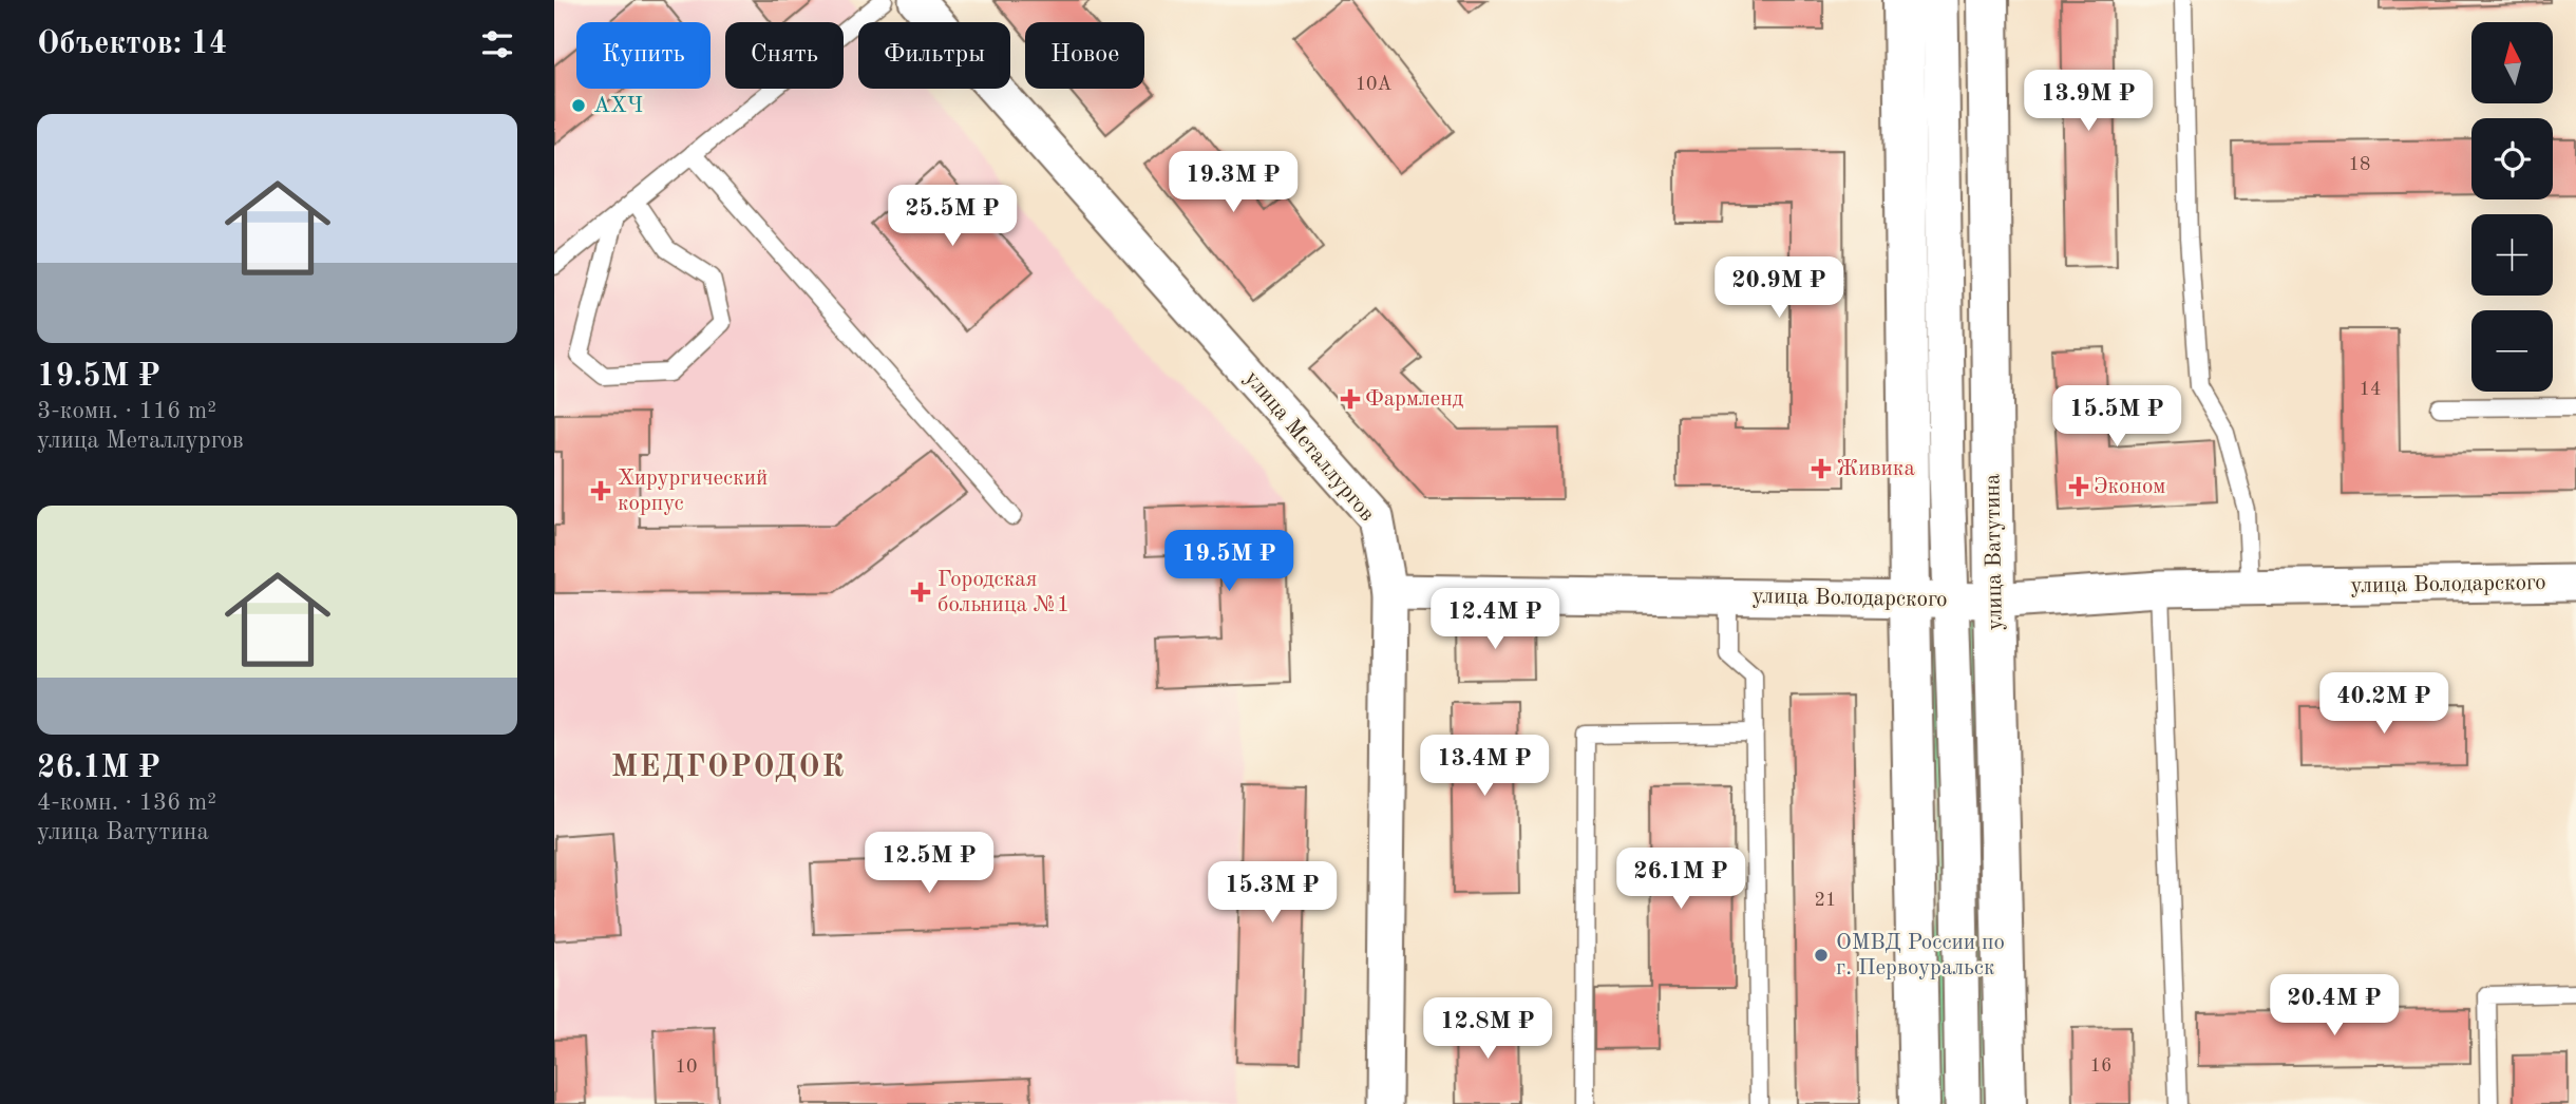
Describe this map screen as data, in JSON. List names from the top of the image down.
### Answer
{
  "streets": {
    "street": ["улица Металлургов", "улица Ватутина", "улица Володарского"]
  },
  "crossings": [
    ["улица Металлургов", "улица Володарского"],
    ["улица Ватутина", "улица Володарского"]
  ],
  "districts": ["МЕДГОРОДОК"],
  "places": {
    "other": ["АХЧ", "ОМВД России по г. Первоуральск"],
    "health": [
      "Фармленд",
      "Живика",
      "Эконом",
      "Хирургический корпус",
      "Городская больница №1"
    ]
  },
  "house_numbers": [
    "10А",
    "18",
    "14",
    "21",
    "16",
    "10"
  ],
  "north": "top",
  "page": {
    "heading": "Объектов: 14",
    "map_buttons": ["+", "−"],
    "chip": [
      "Купить",
      "Снять",
      "Фильтры",
      "Новое"
    ],
    "price": [
      "13.9M ₽",
      "19.3M ₽",
      "25.5M ₽",
      "20.9M ₽",
      "15.5M ₽",
      "19.5M ₽",
      "12.4M ₽",
      "40.2M ₽",
      "13.4M ₽",
      "12.5M ₽",
      "26.1M ₽",
      "15.3M ₽",
      "20.4M ₽",
      "12.8M ₽"
    ],
    "list": [
      {
        "name": "19.5M ₽",
        "note": "3-комн. · 116 m² · улица Металлургов"
      },
      {
        "name": "26.1M ₽",
        "note": "4-комн. · 136 m² · улица Ватутина"
      }
    ]
  }
}
